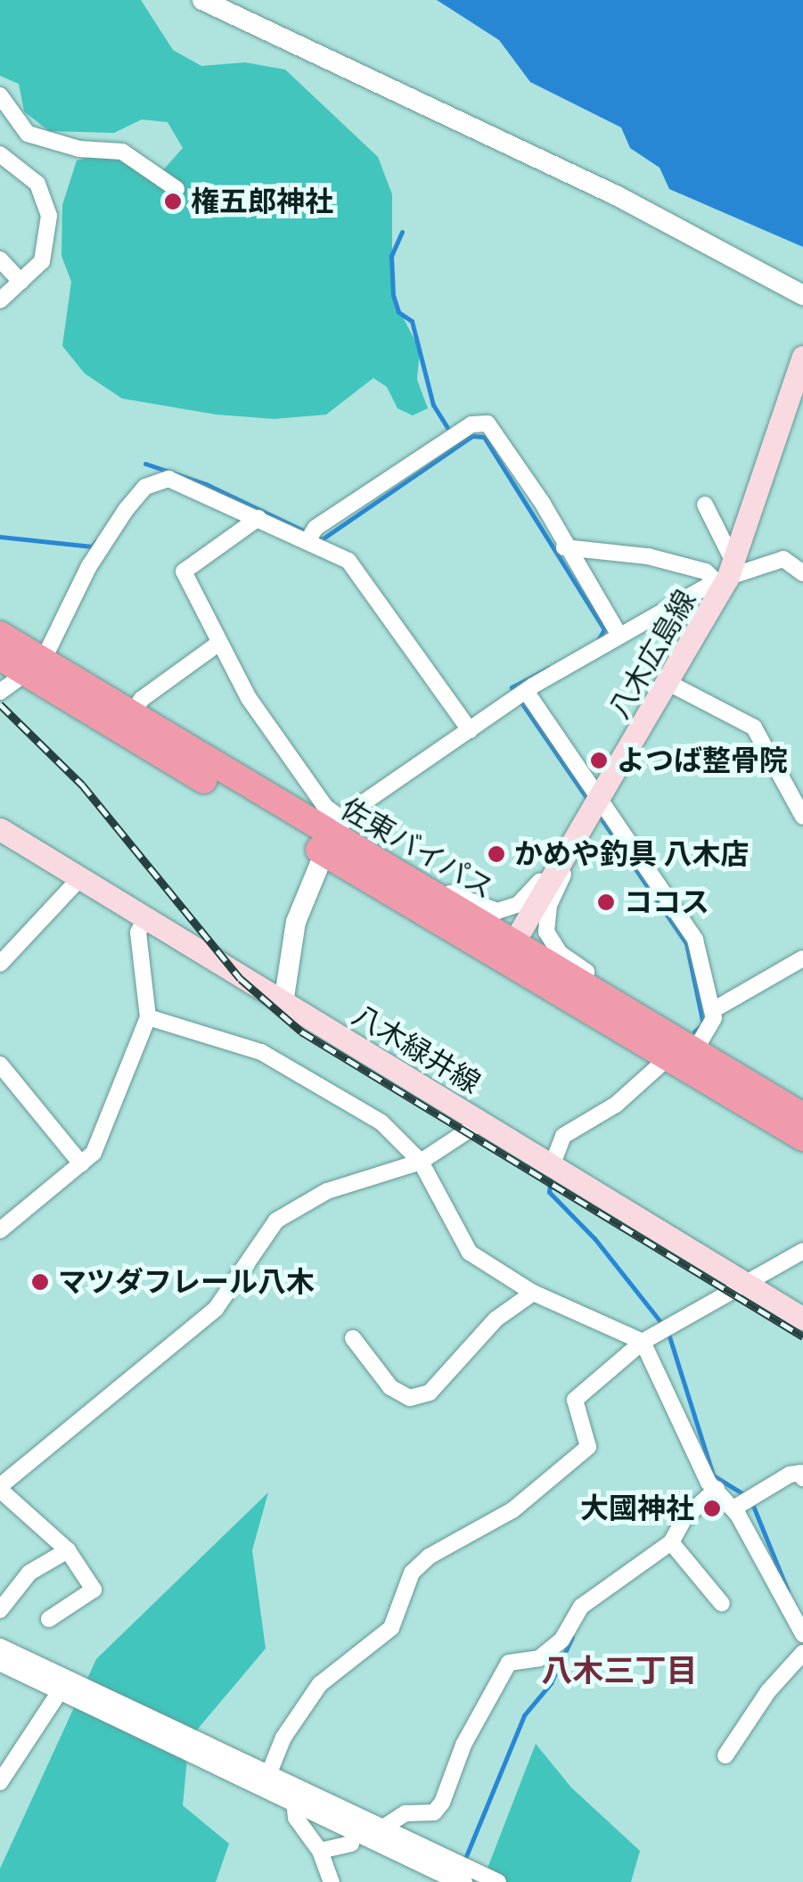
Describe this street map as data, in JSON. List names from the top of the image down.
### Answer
{
  "streets": {
    "highway": ["佐東バイパス"],
    "main road": ["八木広島線", "八木緑井線"]
  },
  "crossings": [
    ["八木広島線", "佐東バイパス"]
  ],
  "districts": ["八木三丁目"],
  "places": [
    "権五郎神社",
    "よつば整骨院",
    "かめや釣具 八木店",
    "ココス",
    "マツダフレール八木",
    "大國神社"
  ]
}
